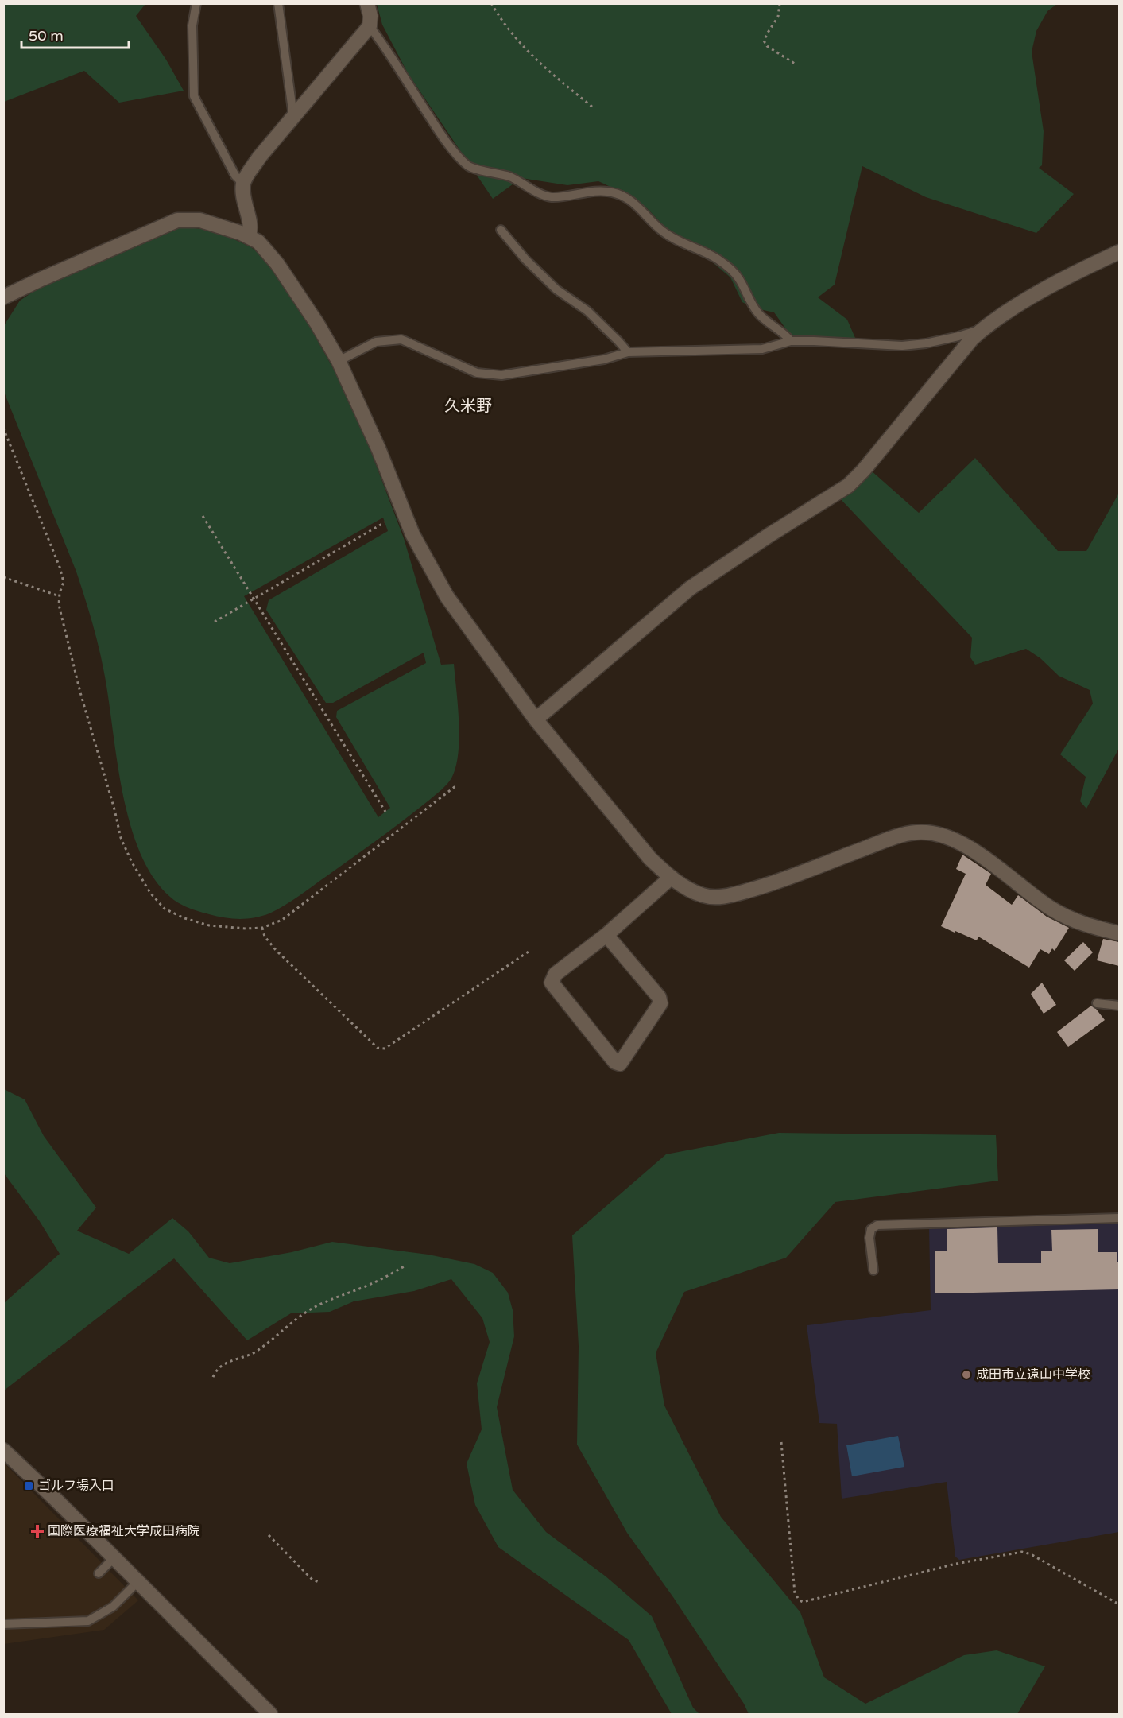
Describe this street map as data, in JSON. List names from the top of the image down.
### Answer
{
  "districts": ["久米野"],
  "places": {
    "other": ["成田市立遠山中学校"],
    "transit": ["ゴルフ場入口"],
    "health": ["国際医療福祉大学成田病院"]
  },
  "scale_bar": "50 m"
}
